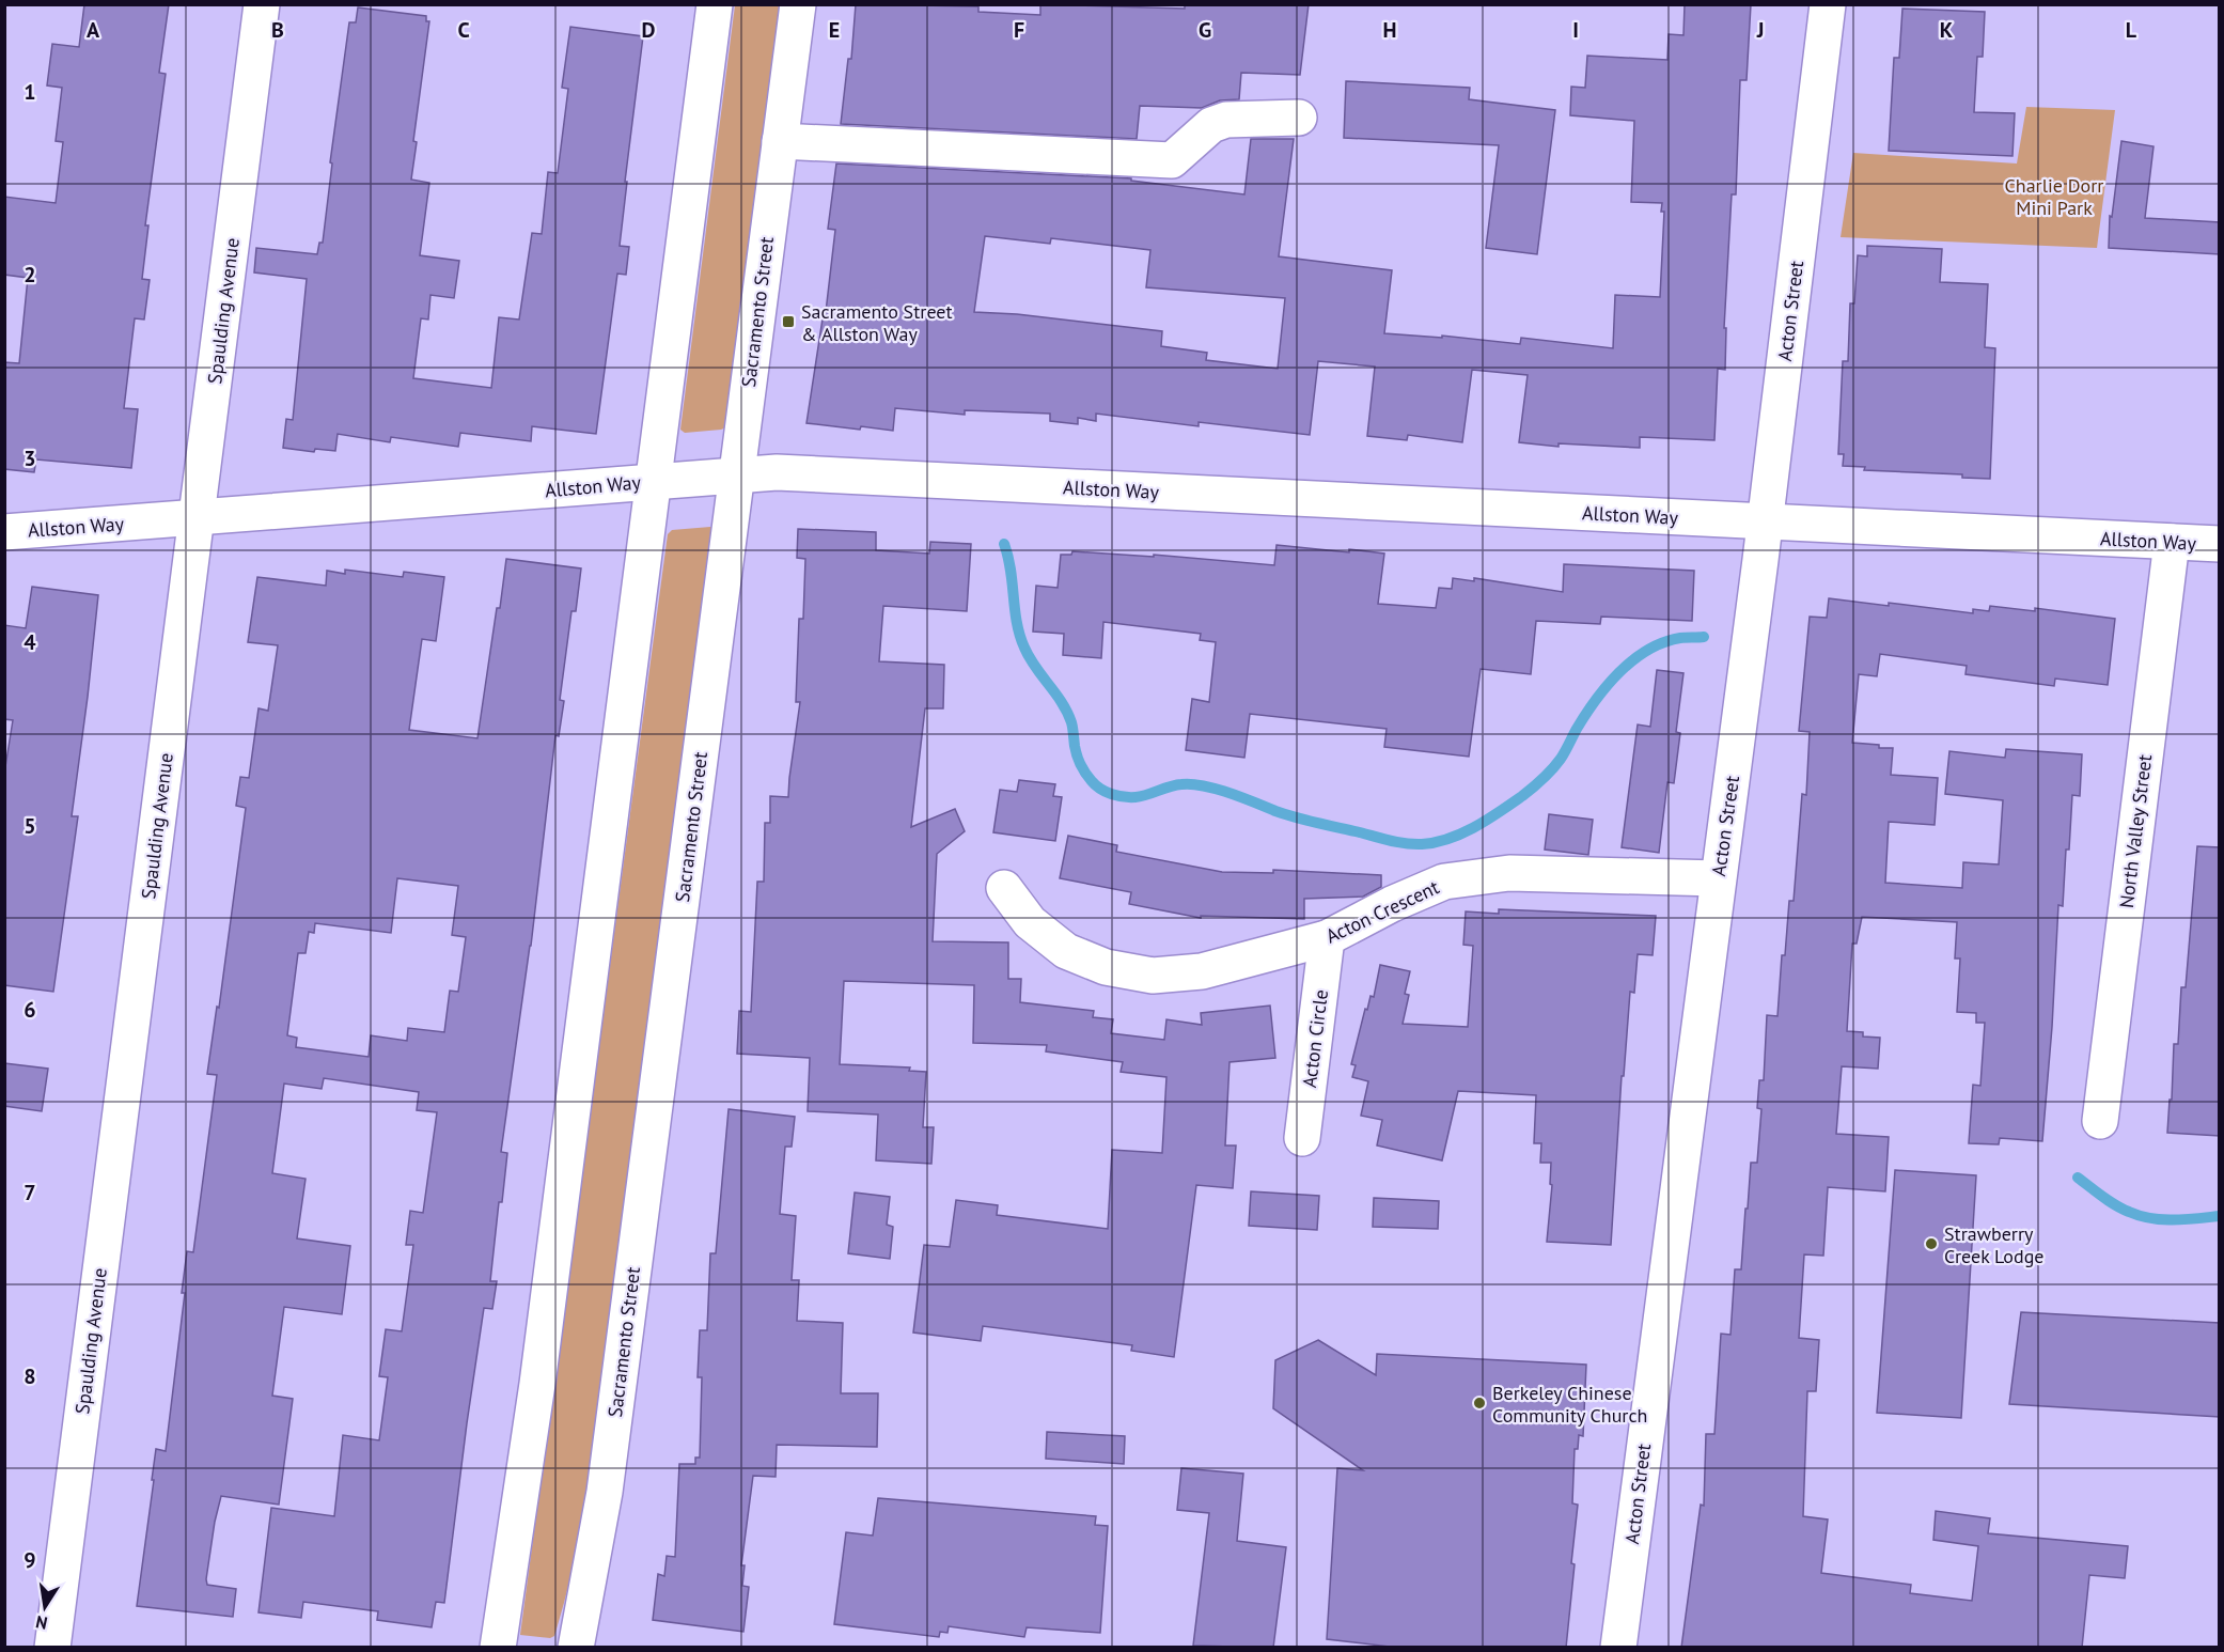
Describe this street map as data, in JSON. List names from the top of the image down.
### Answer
{
  "streets": {
    "street": [
      "Spaulding Avenue",
      "Acton Street",
      "Sacramento Street",
      "Allston Way",
      "North Valley Street",
      "Acton Crescent",
      "Acton Circle"
    ]
  },
  "crossings": [
    ["Spaulding Avenue", "Allston Way"],
    ["Acton Street", "Allston Way"],
    ["Acton Street", "Acton Crescent"],
    ["Sacramento Street", "Allston Way"],
    ["Allston Way", "North Valley Street"],
    ["Acton Crescent", "Acton Circle"]
  ],
  "parks": ["Charlie Dorr Mini Park"],
  "places": {
    "transit": ["Sacramento Street & Allston Way"],
    "other": ["Strawberry Creek Lodge", "Berkeley Chinese Community Church"]
  },
  "north": "bottom",
  "grid": {
    "columns": [
      "A",
      "B",
      "C",
      "D",
      "E",
      "F",
      "G",
      "H",
      "I",
      "J",
      "K",
      "L"
    ],
    "rows": [
      "1",
      "2",
      "3",
      "4",
      "5",
      "6",
      "7",
      "8",
      "9"
    ]
  }
}
